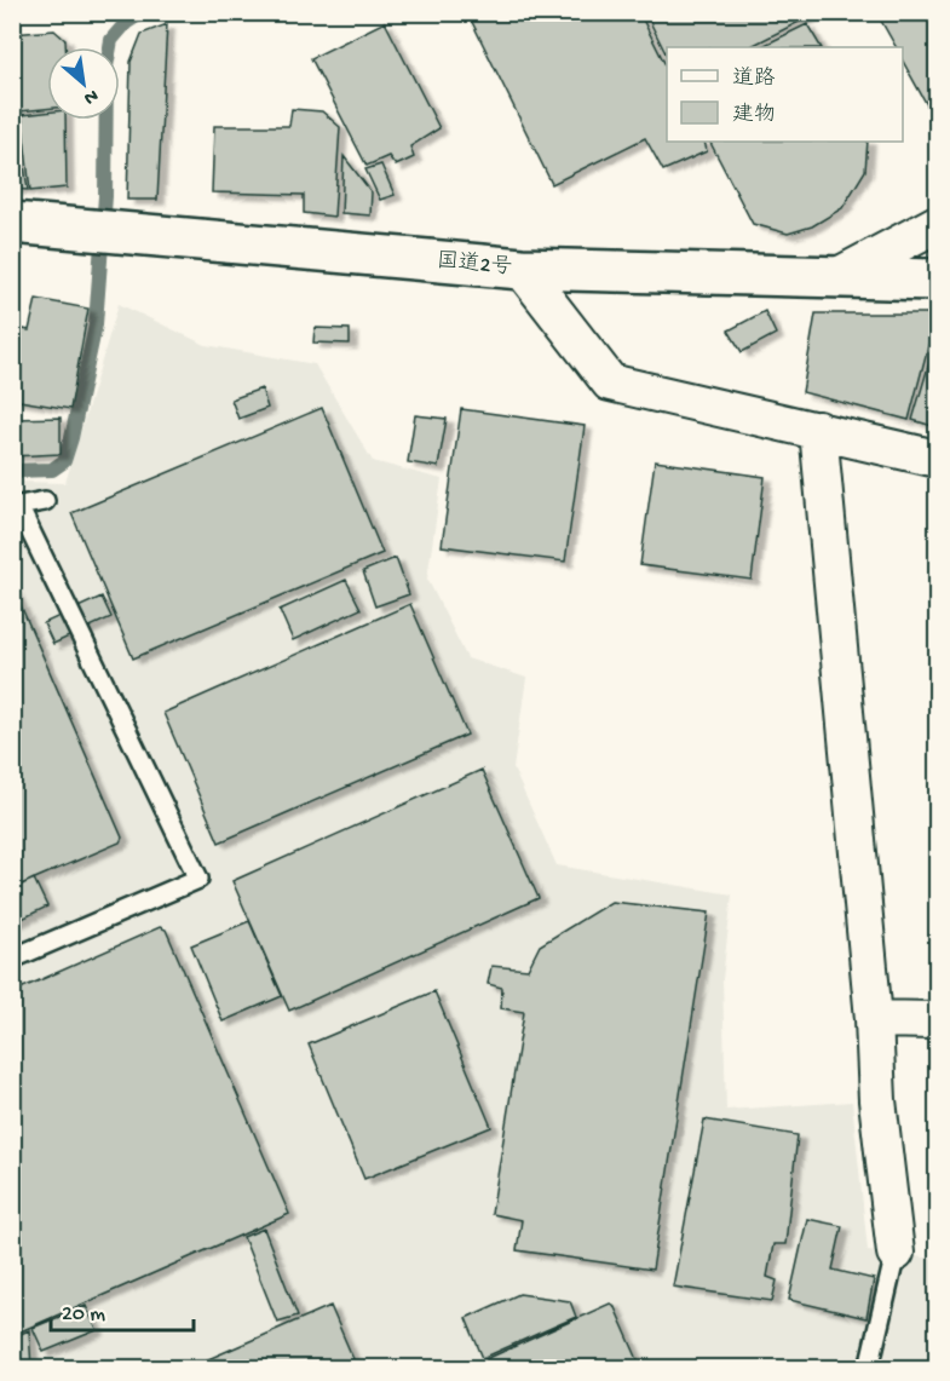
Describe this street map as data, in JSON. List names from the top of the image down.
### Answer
{
  "streets": {
    "highway": ["国道2号"]
  },
  "legend": ["道路", "建物"],
  "scale_bar": "20 m",
  "north": "bottom right"
}
